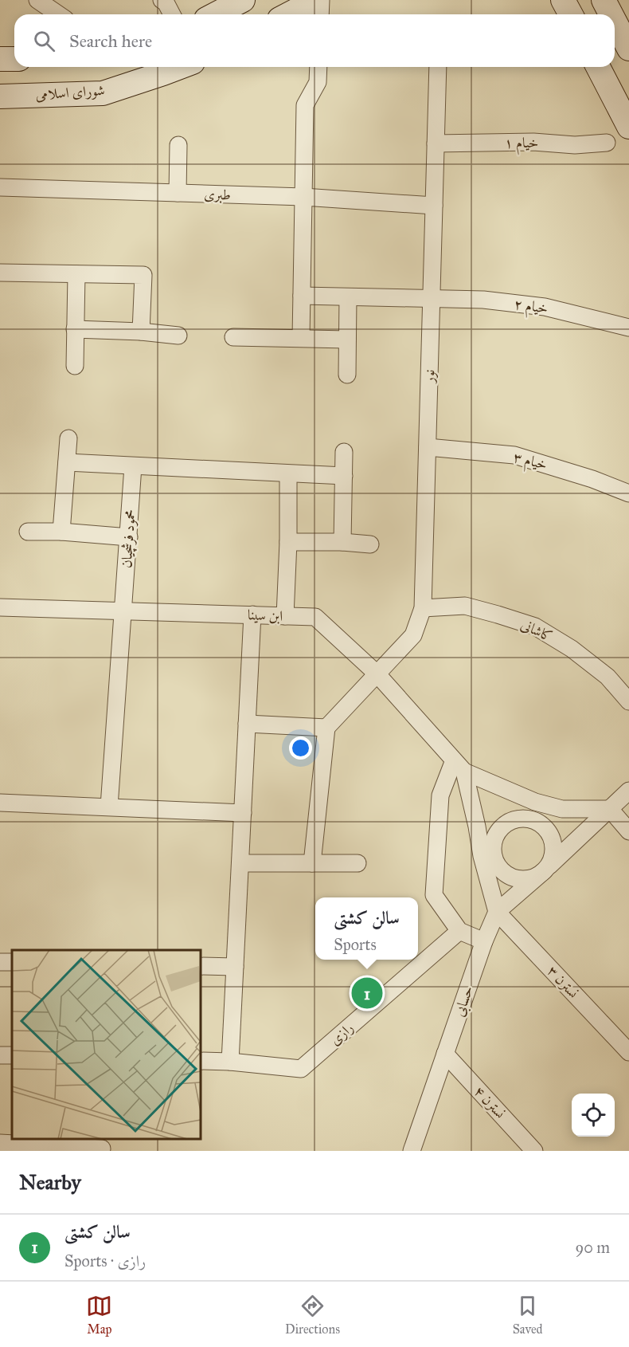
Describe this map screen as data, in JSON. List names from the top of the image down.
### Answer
{
  "streets": {
    "main road": ["شورای اسلامی"],
    "street": [
      "خیام ۱",
      "طبری",
      "خیام ۲",
      "نور",
      "خیام ۳",
      "محمود فرشچیان",
      "ابن سینا",
      "کاشانی",
      "نسترن ۳",
      "حسابی",
      "رازی",
      "نسترن ۴"
    ]
  },
  "crossings": [
    ["خیام ۱", "نور"],
    ["طبری", "نور"],
    ["خیام ۲", "نور"],
    ["نور", "خیام ۳"],
    ["نور", "ابن سینا"],
    ["نور", "کاشانی"],
    ["محمود فرشچیان", "ابن سینا"],
    ["نسترن ۳", "حسابی"],
    ["حسابی", "نسترن ۴"]
  ],
  "page": {
    "search": "Search here",
    "popup": ["سالن کشتی", "Sports"],
    "pins": "1",
    "heading": "Nearby",
    "list": [
      {
        "mark": "1",
        "name": "سالن کشتی",
        "note": "Sports · رازی",
        "value": "90 m"
      }
    ],
    "nav": ["Map", "Directions", "Saved"]
  }
}
